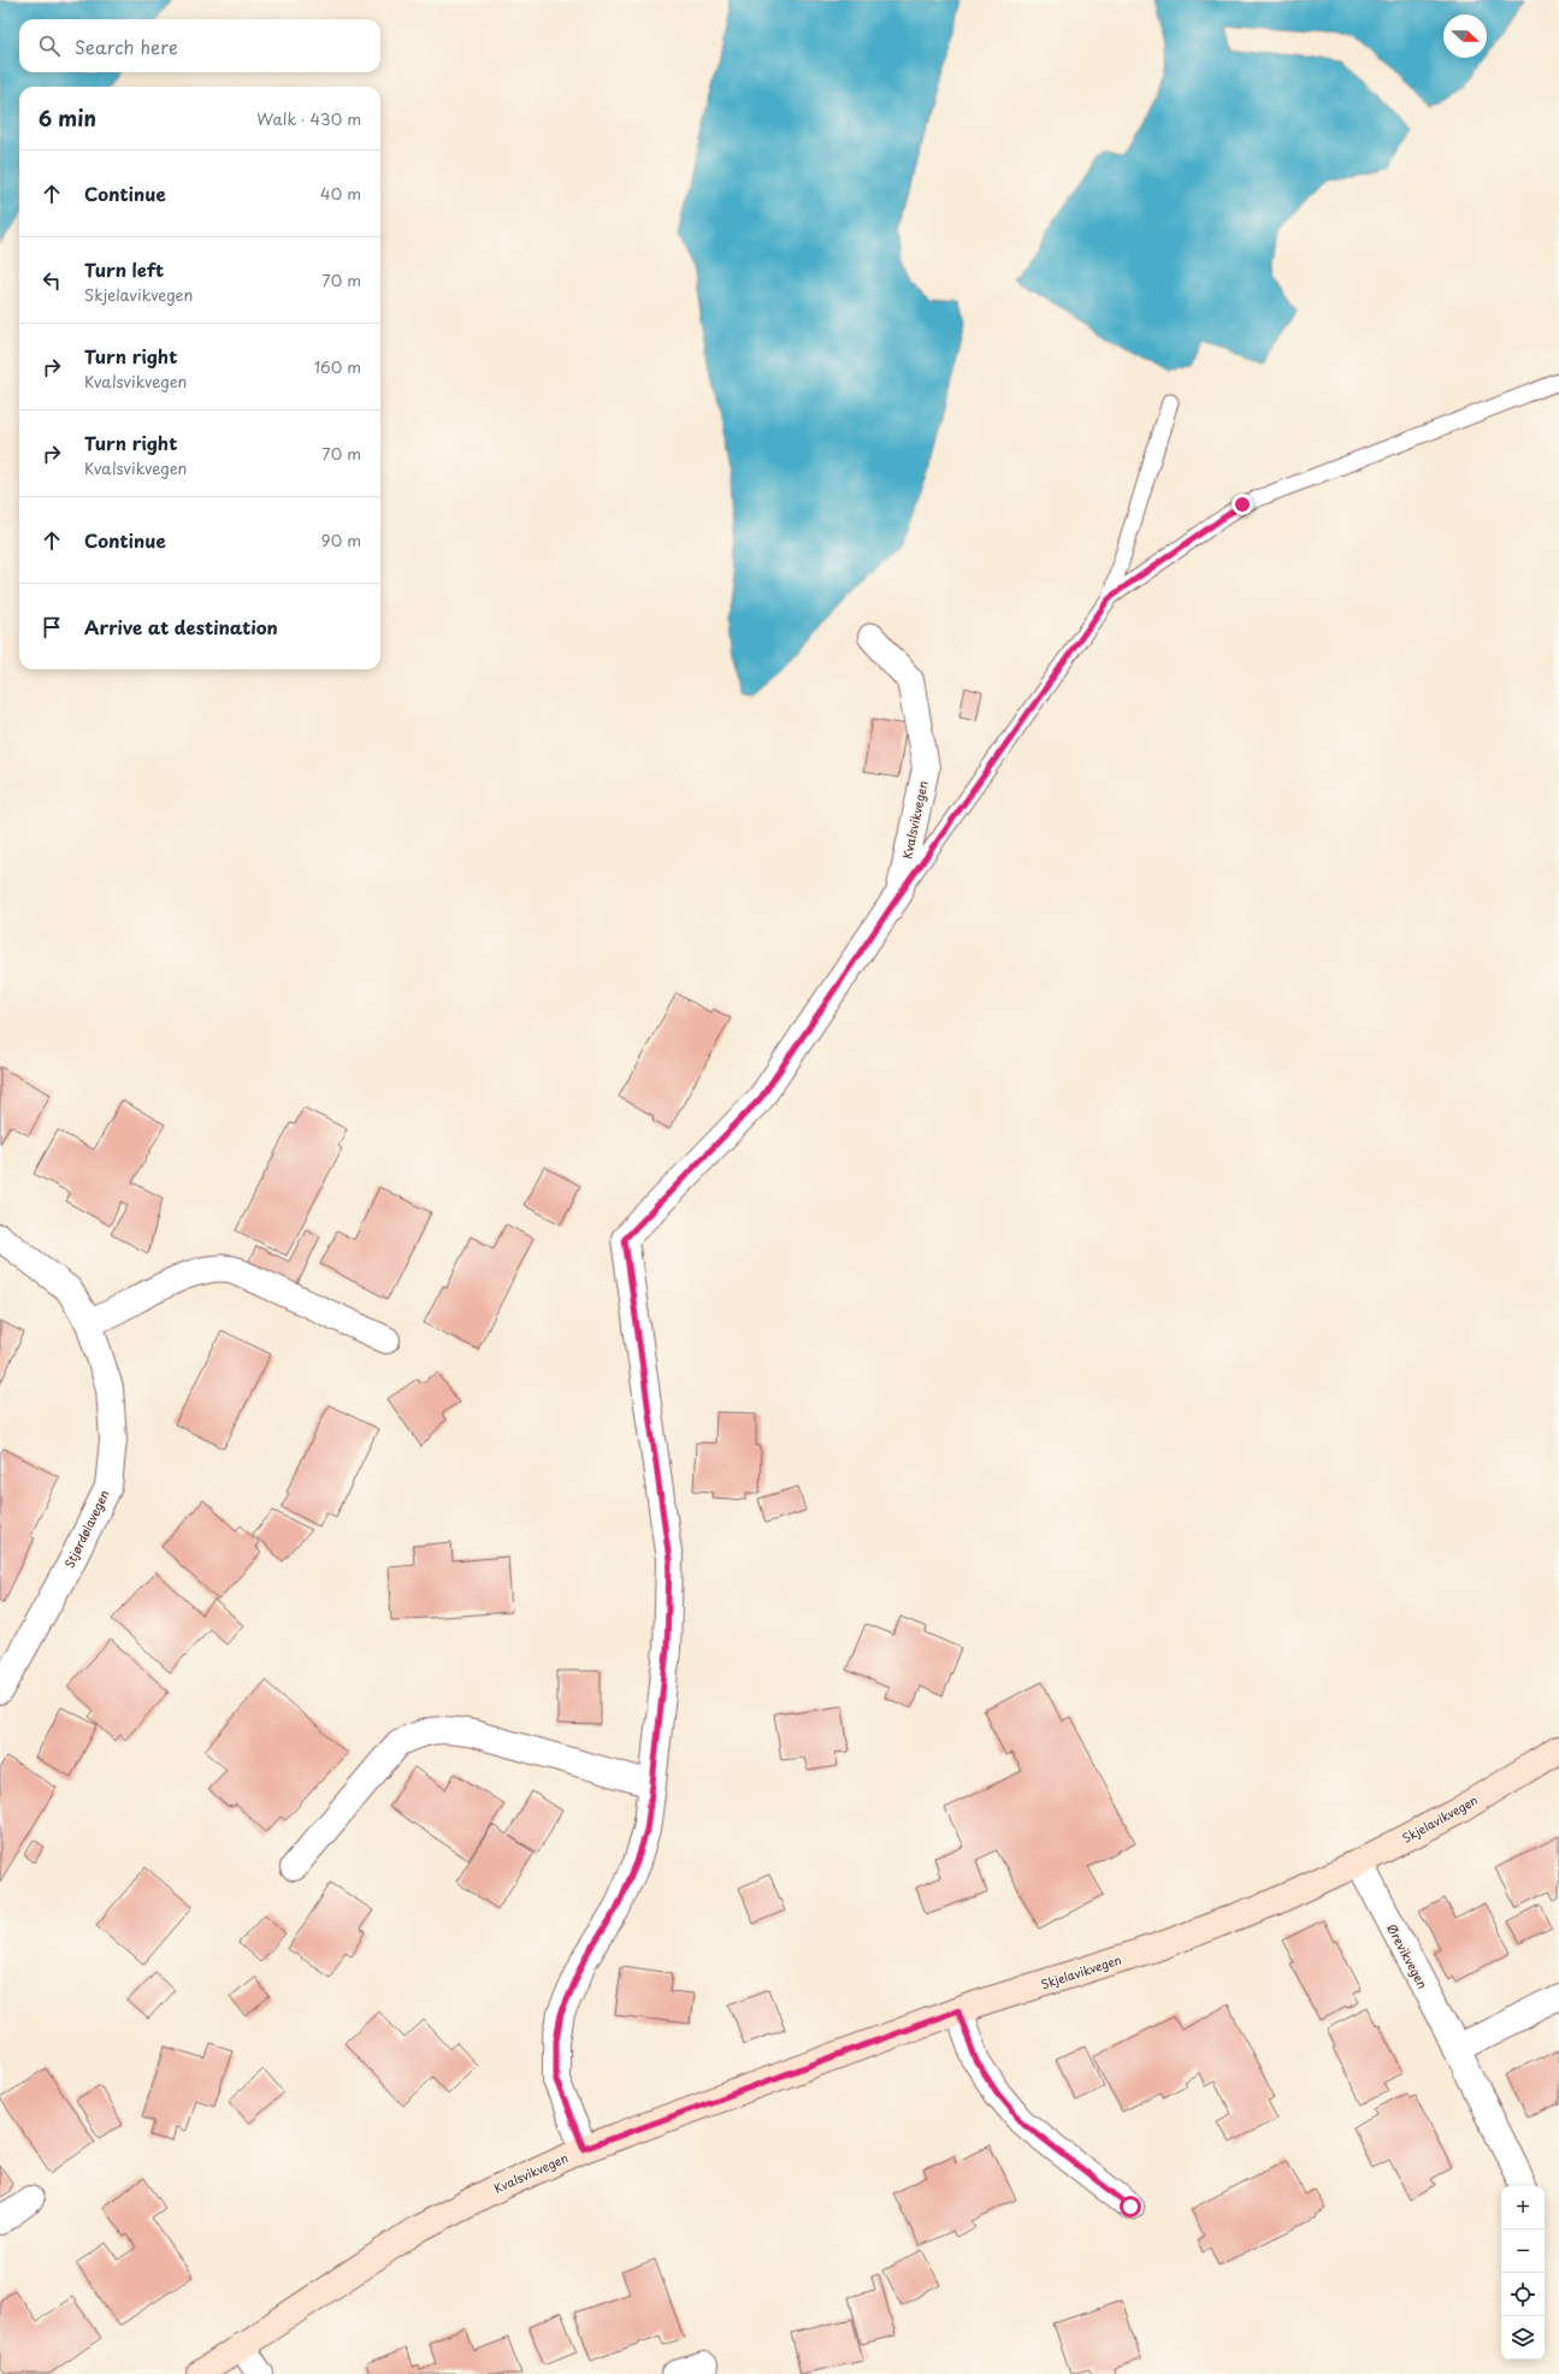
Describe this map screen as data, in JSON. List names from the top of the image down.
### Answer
{
  "streets": {
    "main road": ["Kvalsvikvegen", "Skjelavikvegen"],
    "street": ["Stjørdølavegen", "Ørevikvegen"]
  },
  "crossings": [
    ["Kvalsvikvegen", "Skjelavikvegen"],
    ["Skjelavikvegen", "Ørevikvegen"]
  ],
  "north": "right",
  "page": {
    "search": "Search here",
    "heading": ["6 min", "Walk · 430 m"],
    "list": [
      ["Continue", "40 m"],
      ["Turn left", "Skjelavikvegen", "70 m"],
      ["Turn right", "Kvalsvikvegen", "160 m"],
      ["Turn right", "Kvalsvikvegen", "70 m"],
      ["Continue", "90 m"],
      "Arrive at destination"
    ],
    "map_buttons": ["+", "−"]
  }
}
